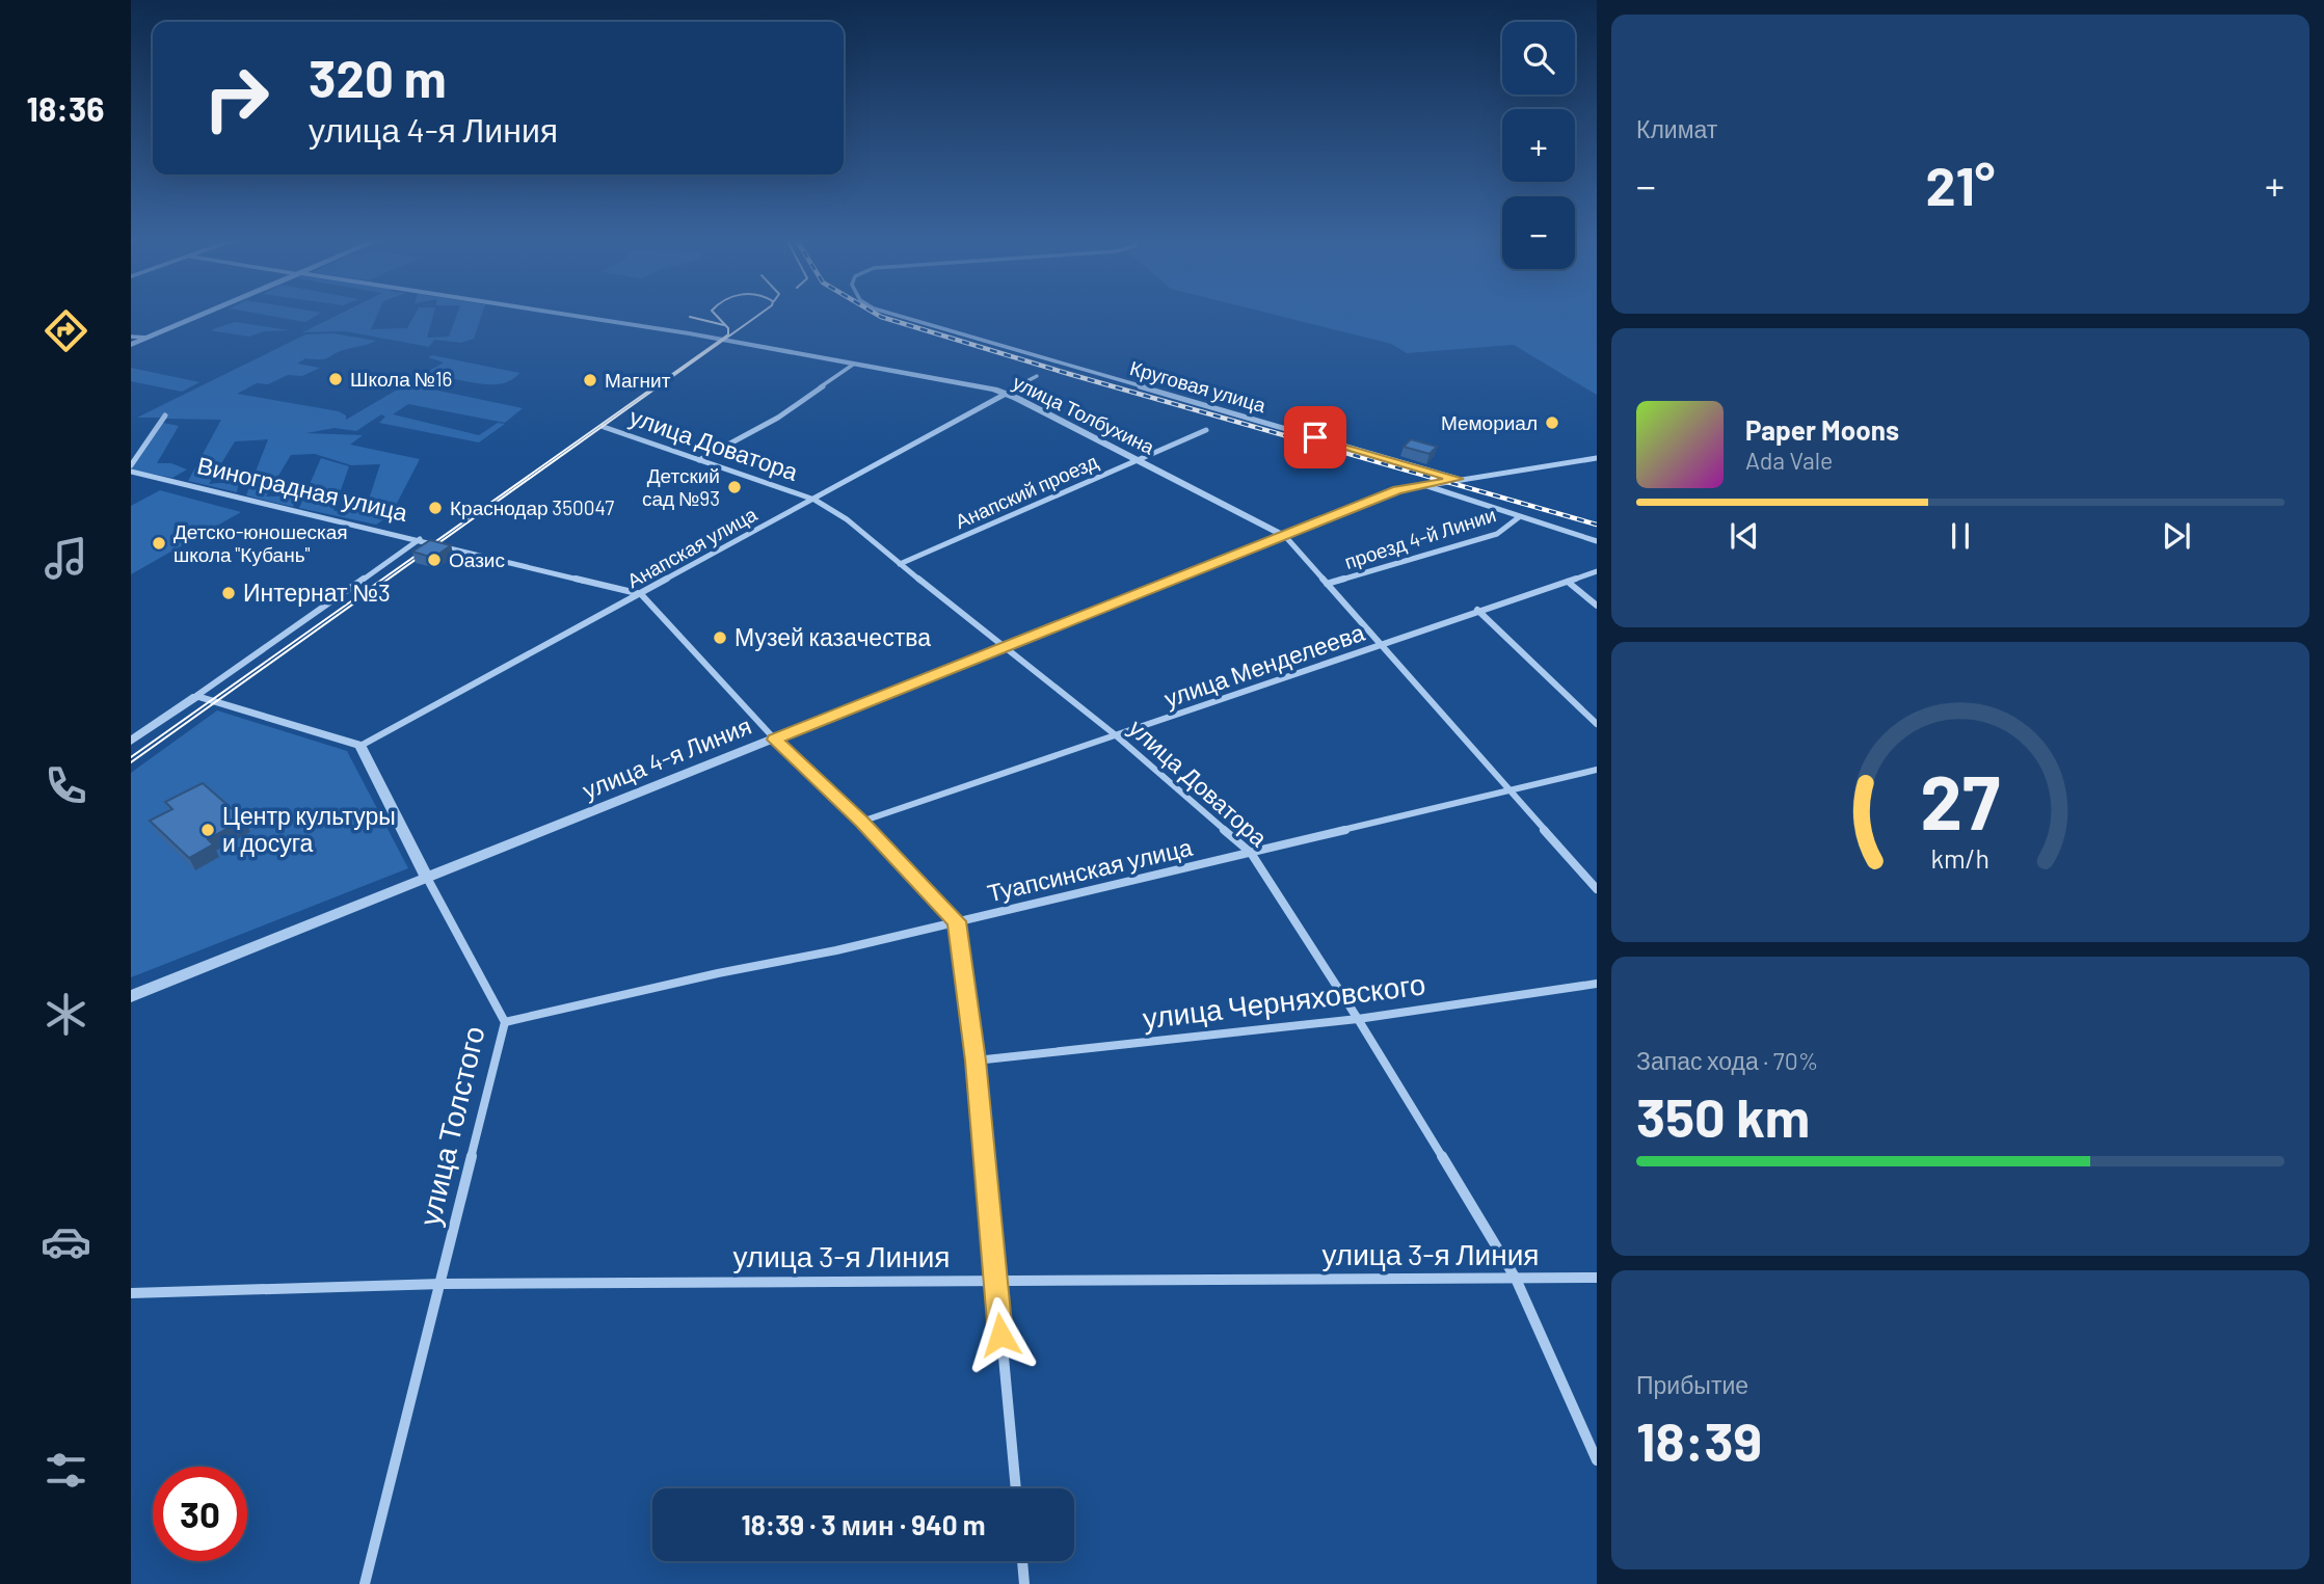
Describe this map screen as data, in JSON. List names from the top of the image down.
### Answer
{
  "streets": {
    "street": [
      "Круговая улица",
      "улица Толбухина",
      "улица Доватора",
      "Виноградная улица",
      "Анапский проезд",
      "проезд 4-й Линии",
      "Анапская улица",
      "улица Менделеева",
      "улица 4-я Линия",
      "Туапсинская улица",
      "улица Черняховского",
      "улица Толстого",
      "улица 3-я Линия"
    ]
  },
  "crossings": [
    ["Круговая улица", "улица 4-я Линия"],
    ["улица Толбухина", "Анапский проезд"],
    ["улица Толбухина", "проезд 4-й Линии"],
    ["улица Толбухина", "Анапская улица"],
    ["улица Толбухина", "улица Менделеева"],
    ["улица Толбухина", "улица 4-я Линия"],
    ["улица Толбухина", "Туапсинская улица"],
    ["улица Доватора", "Анапский проезд"],
    ["улица Доватора", "Анапская улица"],
    ["улица Доватора", "улица Менделеева"],
    ["улица Доватора", "улица 4-я Линия"],
    ["улица Доватора", "Туапсинская улица"],
    ["улица Доватора", "улица Черняховского"],
    ["улица Доватора", "улица 3-я Линия"],
    ["Виноградная улица", "Анапская улица"],
    ["Анапская улица", "улица Толстого"],
    ["улица 4-я Линия", "улица Толстого"],
    ["Туапсинская улица", "улица Толстого"],
    ["улица Толстого", "улица 3-я Линия"]
  ],
  "places": [
    "Школа №16",
    "Магнит",
    "Мемориал",
    "Детский сад №93",
    "Краснодар 350047",
    "Детско-юношеская школа \"Кубань\"",
    "Оазис",
    "Интернат №3",
    "Музей казачества",
    "Центр культуры и досуга"
  ],
  "page": {
    "tabs": "18:36",
    "tile": [
      "Климат",
      ["Запас хода · 70%", "350 km"],
      ["Прибытие", "18:39"]
    ],
    "map_buttons": ["+", "−"],
    "turn": ["320 m", "улица 4-я Линия"],
    "heat": ["−", "21°", "+"],
    "song": ["Paper Moons", "Ada Vale"],
    "limit": "30",
    "trip": "18:39 · 3 мин · 940 m",
    "gauge": ["27", "km/h"]
  }
}
